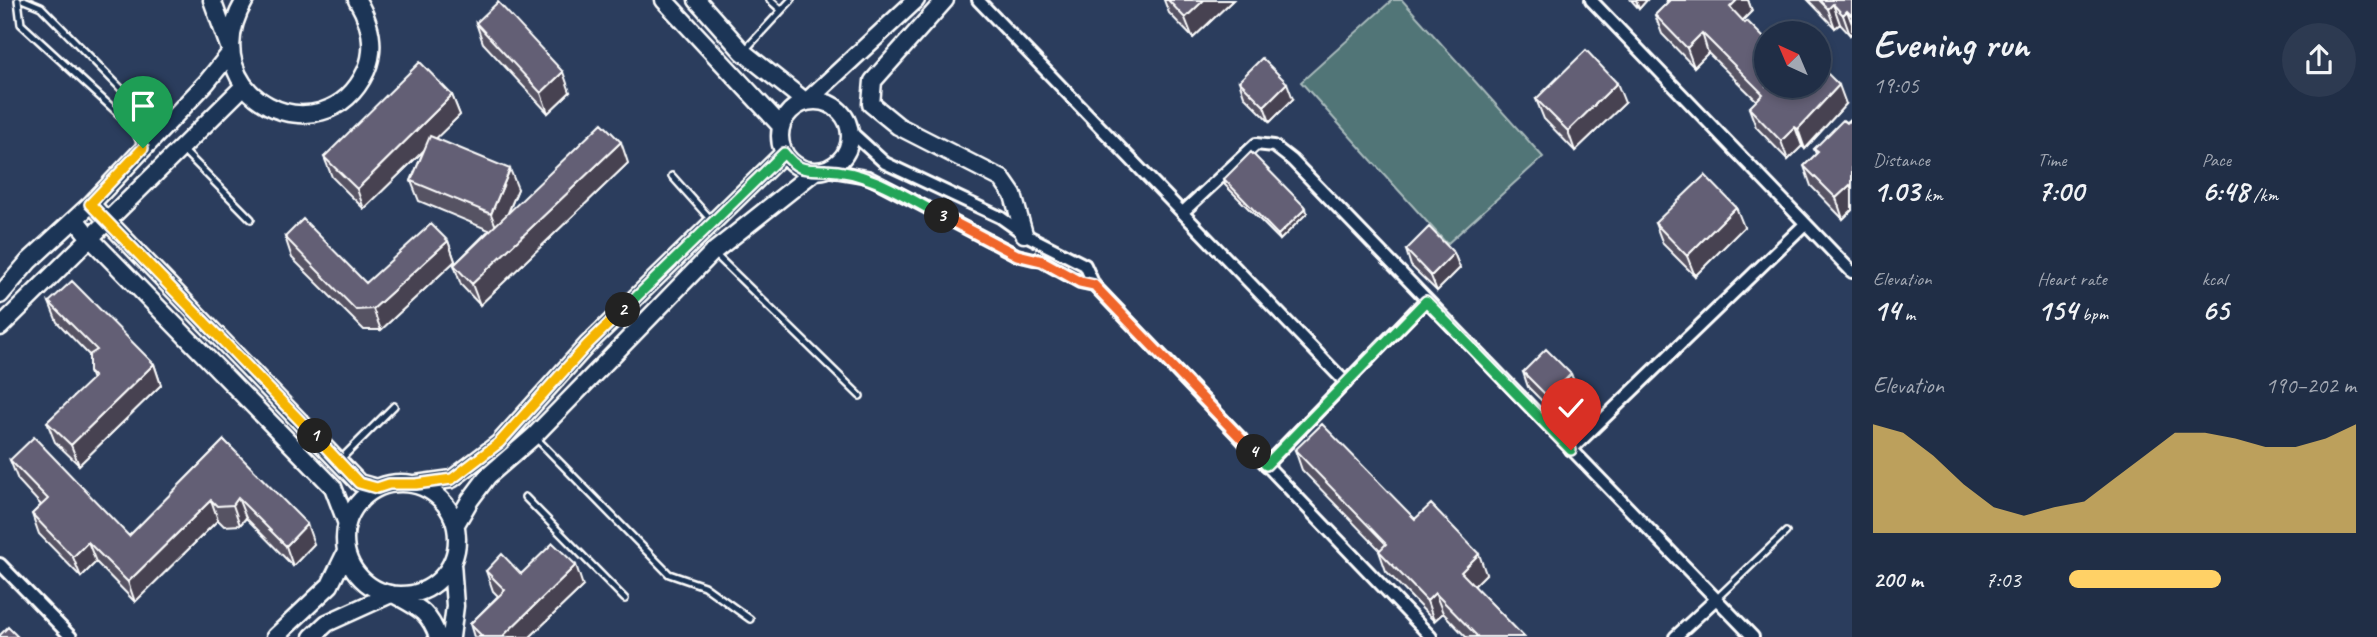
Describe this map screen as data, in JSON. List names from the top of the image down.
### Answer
{
  "north": "top left",
  "page": {
    "heading": ["Evening run", "19:05"],
    "stats": [
      ["Distance", "1.03 km"],
      ["Time", "7:00"],
      ["Pace", "6:48 /km"],
      ["Elevation", "14 m"],
      ["Heart rate", "154 bpm"],
      ["kcal", "65"]
    ],
    "pins": [
      "3",
      "2",
      "1",
      "4"
    ],
    "chart": ["Elevation", "190–202 m"],
    "list": [
      {
        "name": "200 m",
        "note": "7:03"
      }
    ]
  }
}
